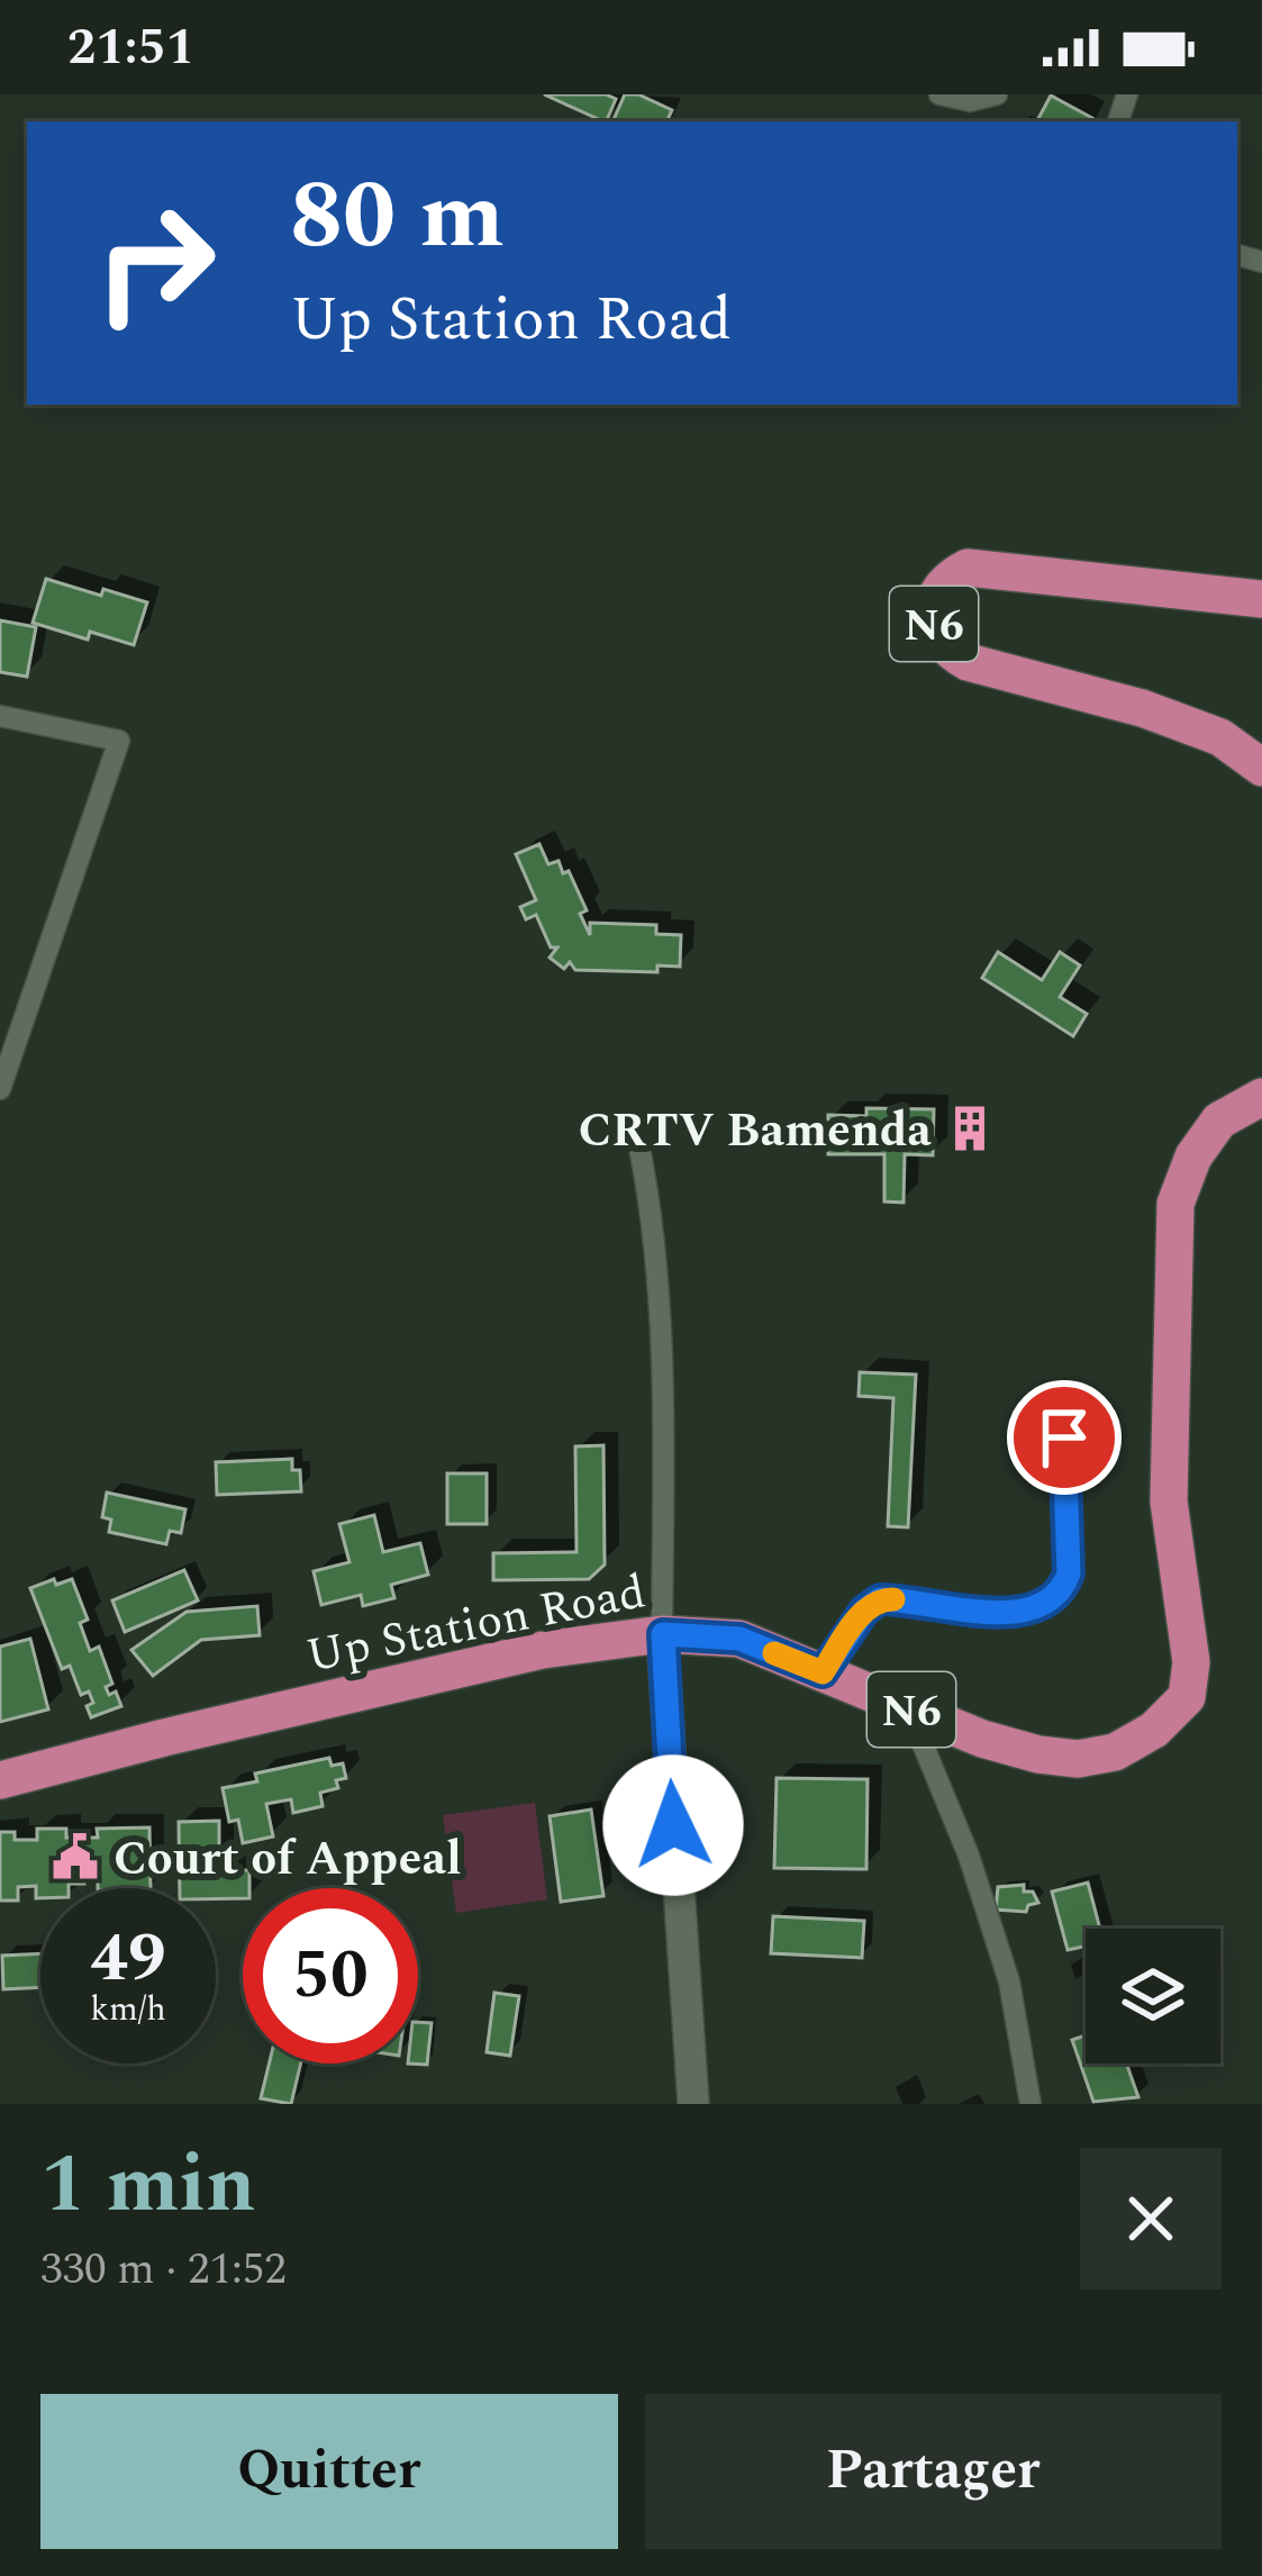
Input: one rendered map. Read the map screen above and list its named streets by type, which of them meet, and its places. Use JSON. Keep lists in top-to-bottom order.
{
  "streets": {
    "highway": ["N6", "Up Station Road"]
  },
  "places": {
    "building": ["CRTV Bamenda"],
    "public building": ["Court of Appeal"]
  },
  "page": {
    "status": "21:51",
    "turn": ["80 m", "Up Station Road"],
    "speed": "49 km/h",
    "limit": "50",
    "heading": ["1 min", "330 m · 21:52"],
    "buttons": ["Quitter", "Partager"]
  }
}
